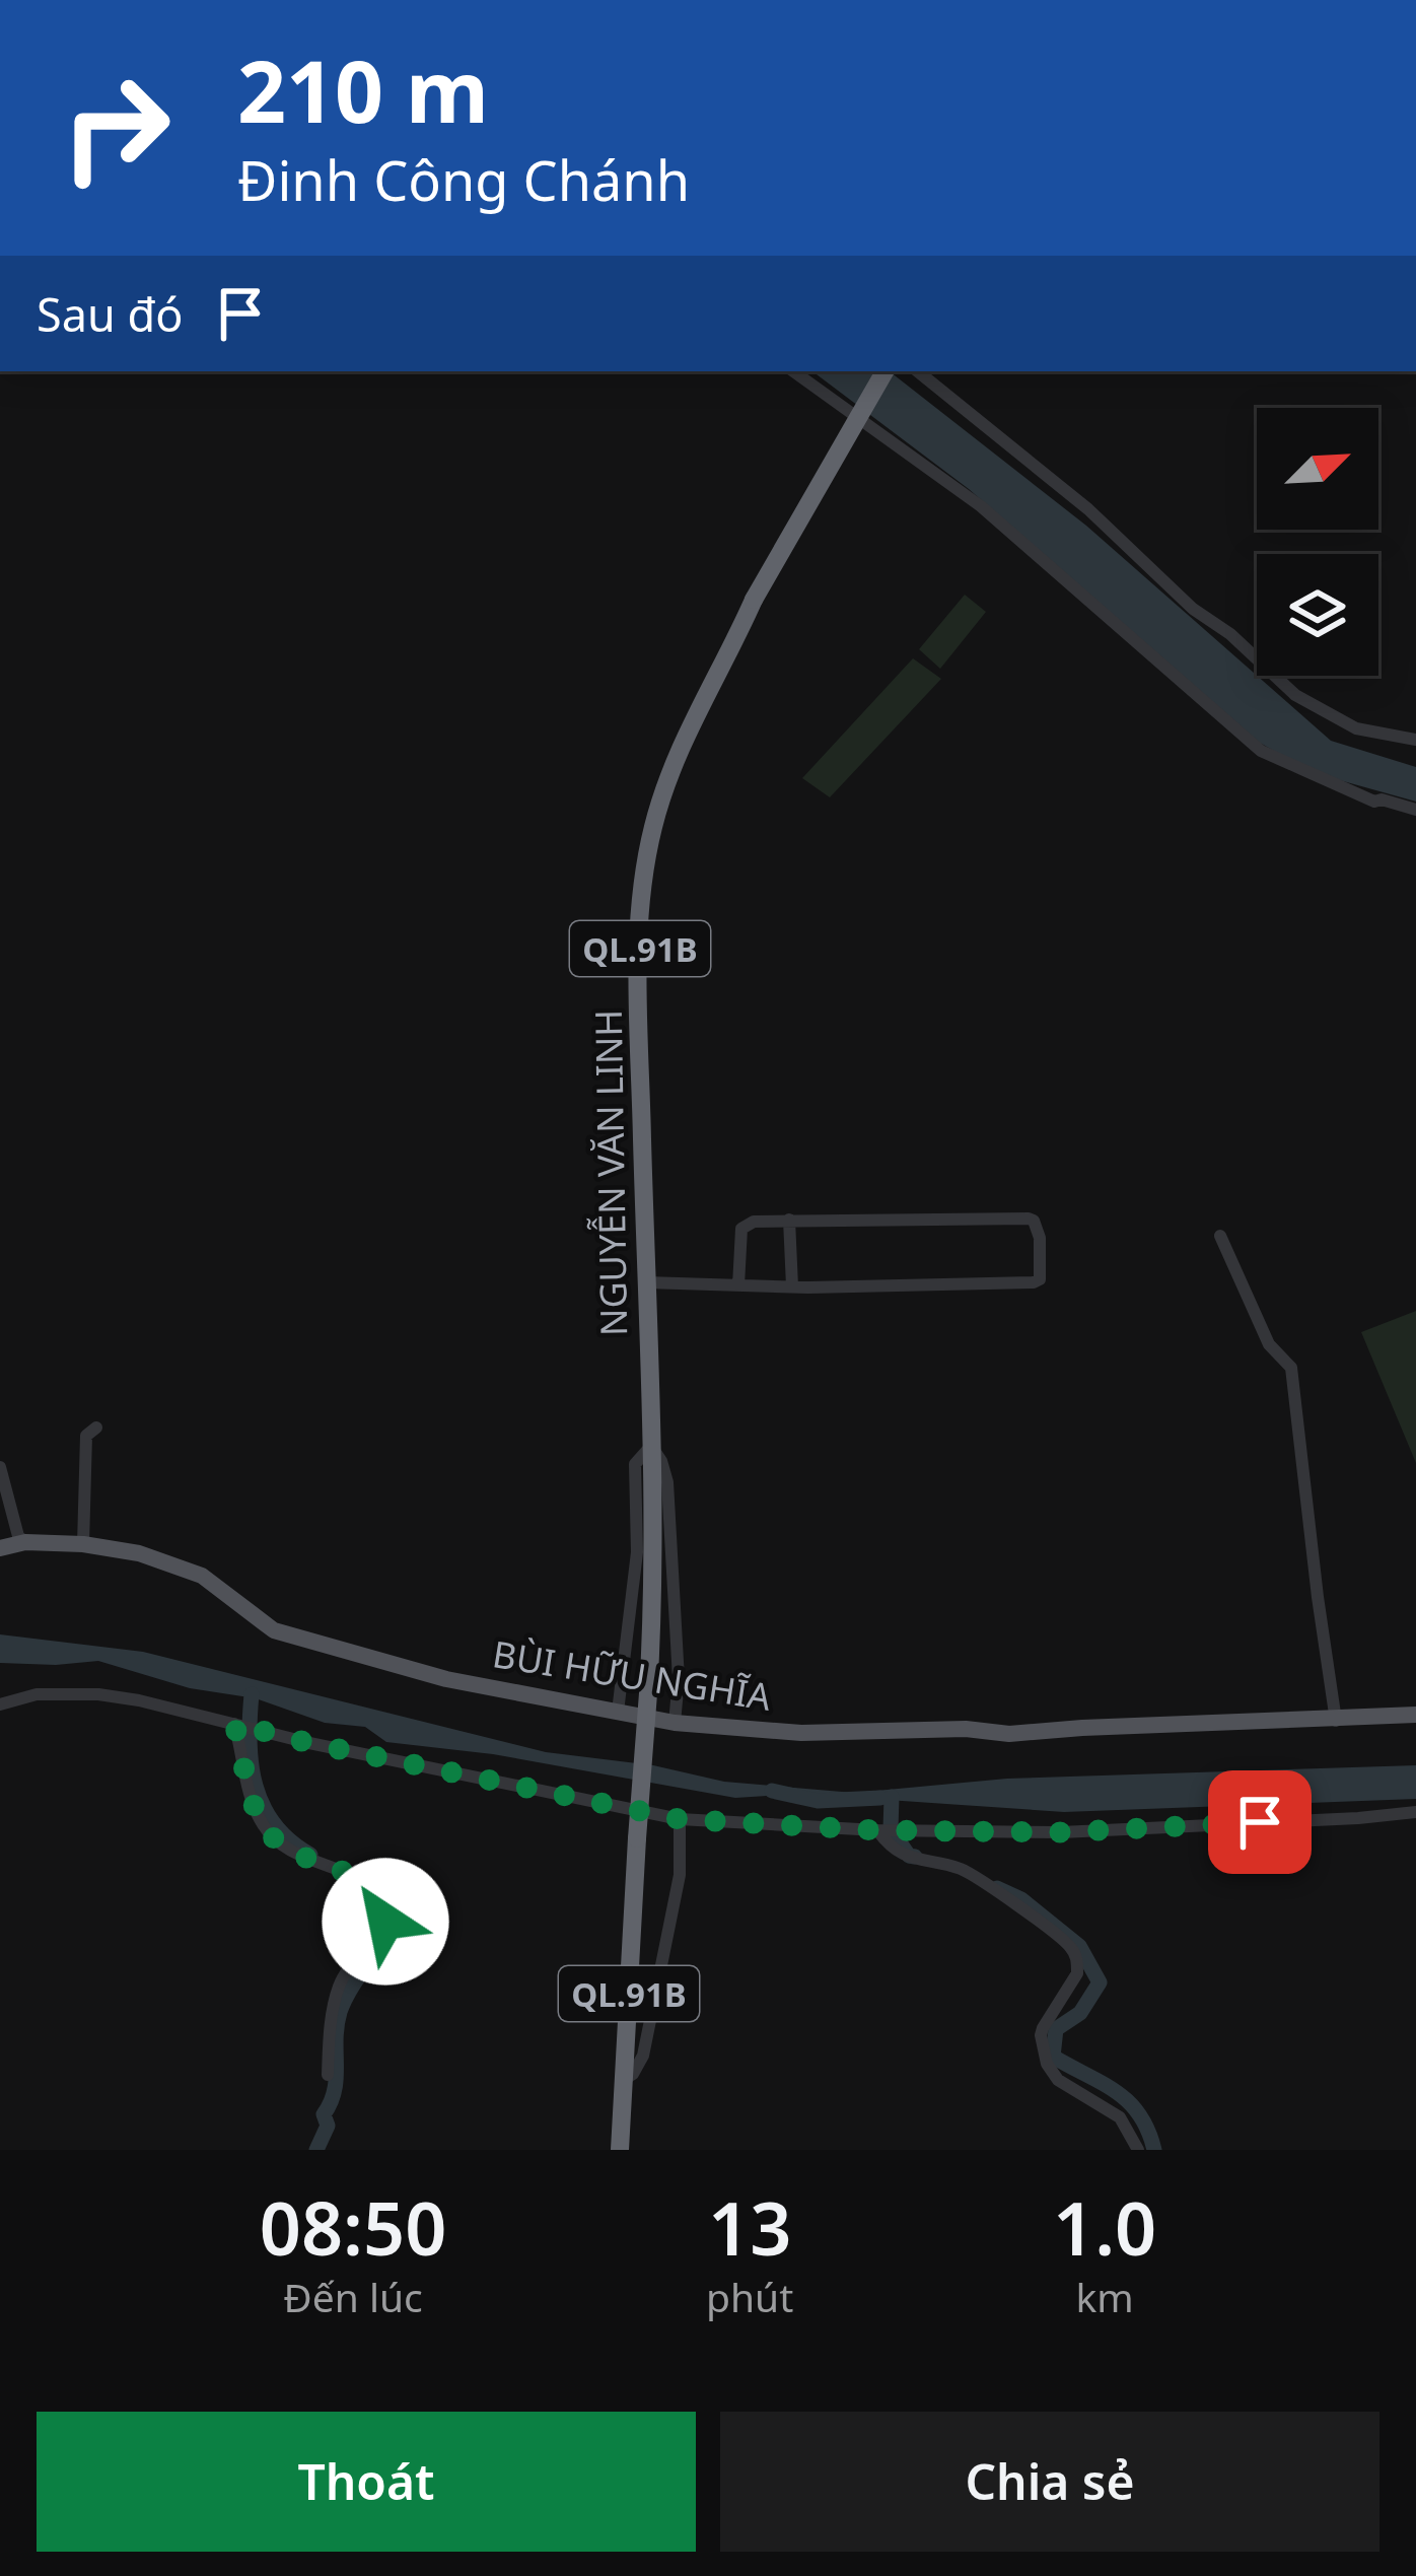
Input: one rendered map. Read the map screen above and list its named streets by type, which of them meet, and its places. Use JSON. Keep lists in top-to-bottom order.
{
  "streets": {
    "highway": ["QL.91B", "NGUYỄN VĂN LINH"],
    "main road": ["BÙI HỮU NGHĨA"]
  },
  "crossings": [
    ["QL.91B", "NGUYỄN VĂN LINH"]
  ],
  "north": "top right",
  "page": {
    "turn": ["210 m", "Đinh Công Chánh"],
    "then": "Sau đó",
    "eta": [
      "08:50",
      "Đến lúc",
      "13",
      "phút",
      "1.0",
      "km"
    ],
    "buttons": ["Thoát", "Chia sẻ"]
  }
}
